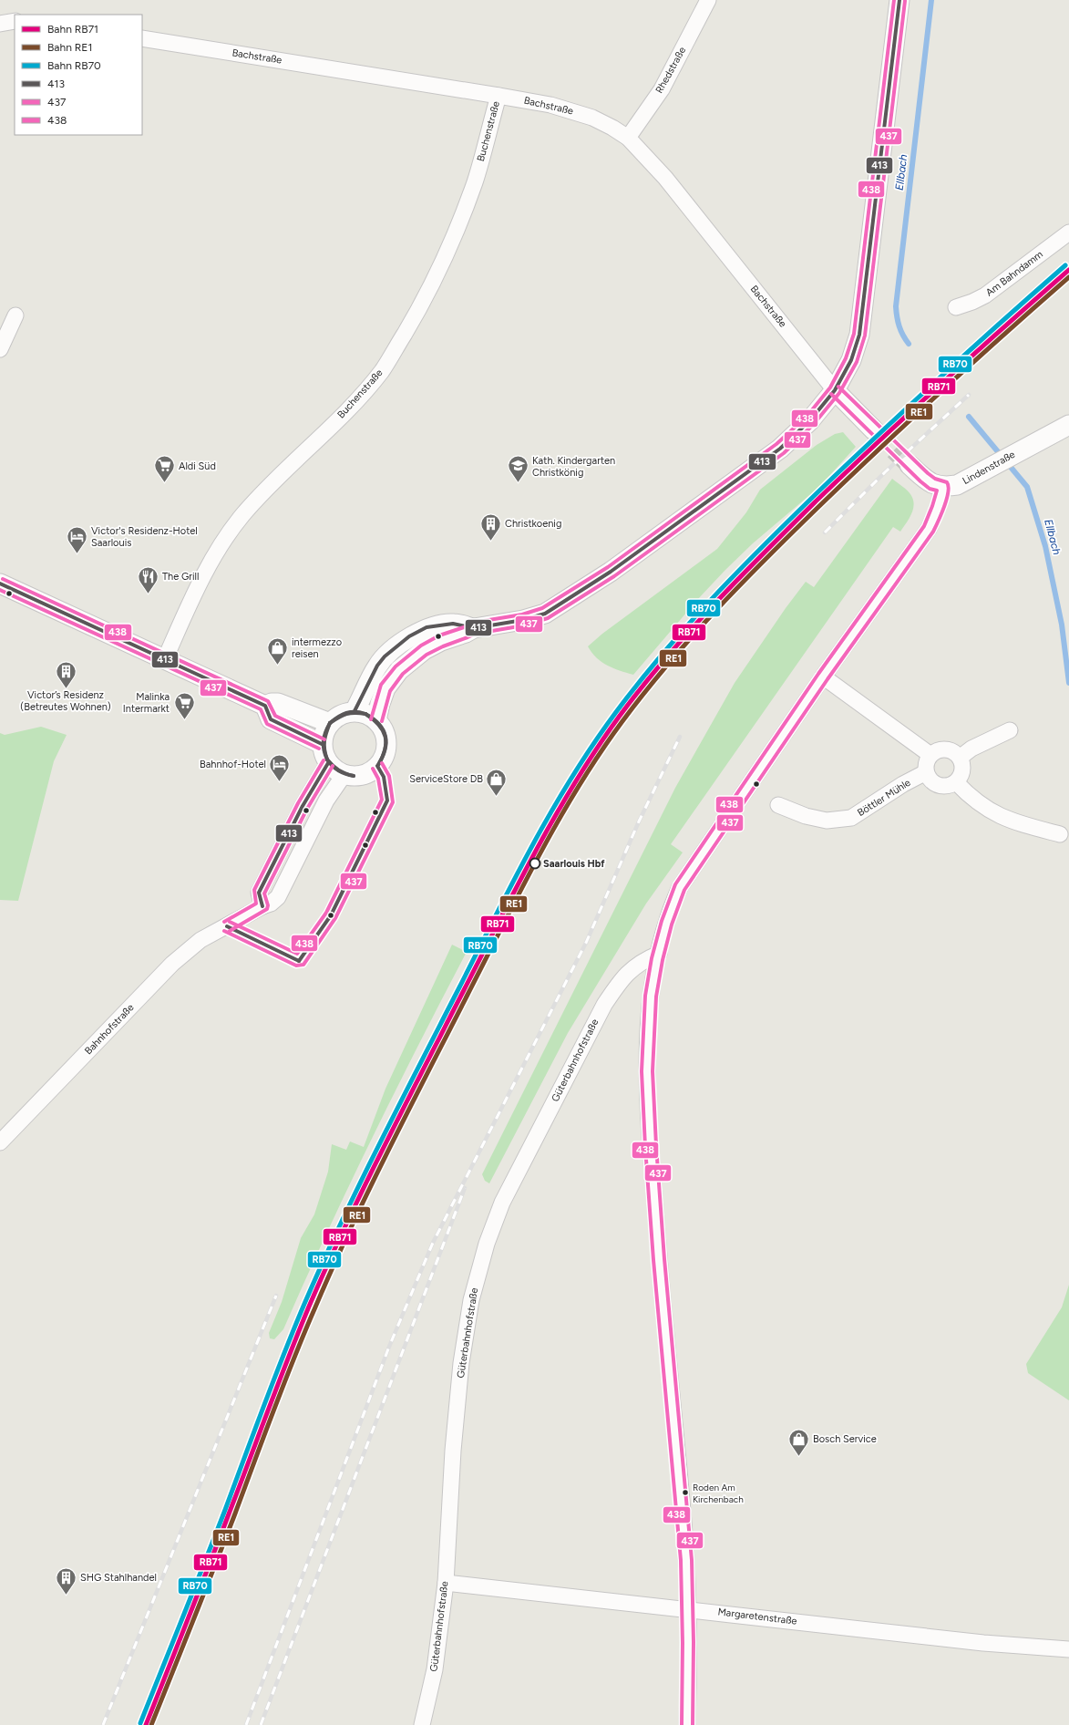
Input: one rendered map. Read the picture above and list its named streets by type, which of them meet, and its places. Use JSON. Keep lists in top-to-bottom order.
{
  "streets": {
    "street": [
      "Bachstraße",
      "Rhedstraße",
      "Buchenstraße",
      "Am Bahndamm",
      "Lindenstraße",
      "Böttler Mühle",
      "Bahnhofstraße",
      "Güterbahnhofstraße",
      "Margaretenstraße"
    ]
  },
  "crossings": [
    ["Bachstraße", "Rhedstraße"],
    ["Bachstraße", "Buchenstraße"],
    ["Güterbahnhofstraße", "Margaretenstraße"]
  ],
  "water": ["Ellbach"],
  "places": {
    "supermarket": ["Aldi Süd", "Malinka Intermarkt"],
    "school or university": ["Kath. Kindergarten Christkönig"],
    "building": ["Christkoenig", "Victor’s Residenz (Betreutes Wohnen)", "SHG Stahlhandel"],
    "hotel": ["Victor's Residenz-Hotel Saarlouis", "Bahnhof-Hotel"],
    "restaurant": ["The Grill"],
    "shop": ["intermezzo reisen", "ServiceStore DB", "Bosch Service"],
    "other": ["Saarlouis Hbf", "Roden Am Kirchenbach"]
  },
  "lines": [
    "transit line 413",
    "transit line 438",
    "transit line 437",
    "rail line RB70",
    "rail line RB71",
    "rail line RE1"
  ],
  "legend": [
    "Bahn RB71",
    "Bahn RE1",
    "Bahn RB70",
    "413",
    "437",
    "438"
  ]
}
